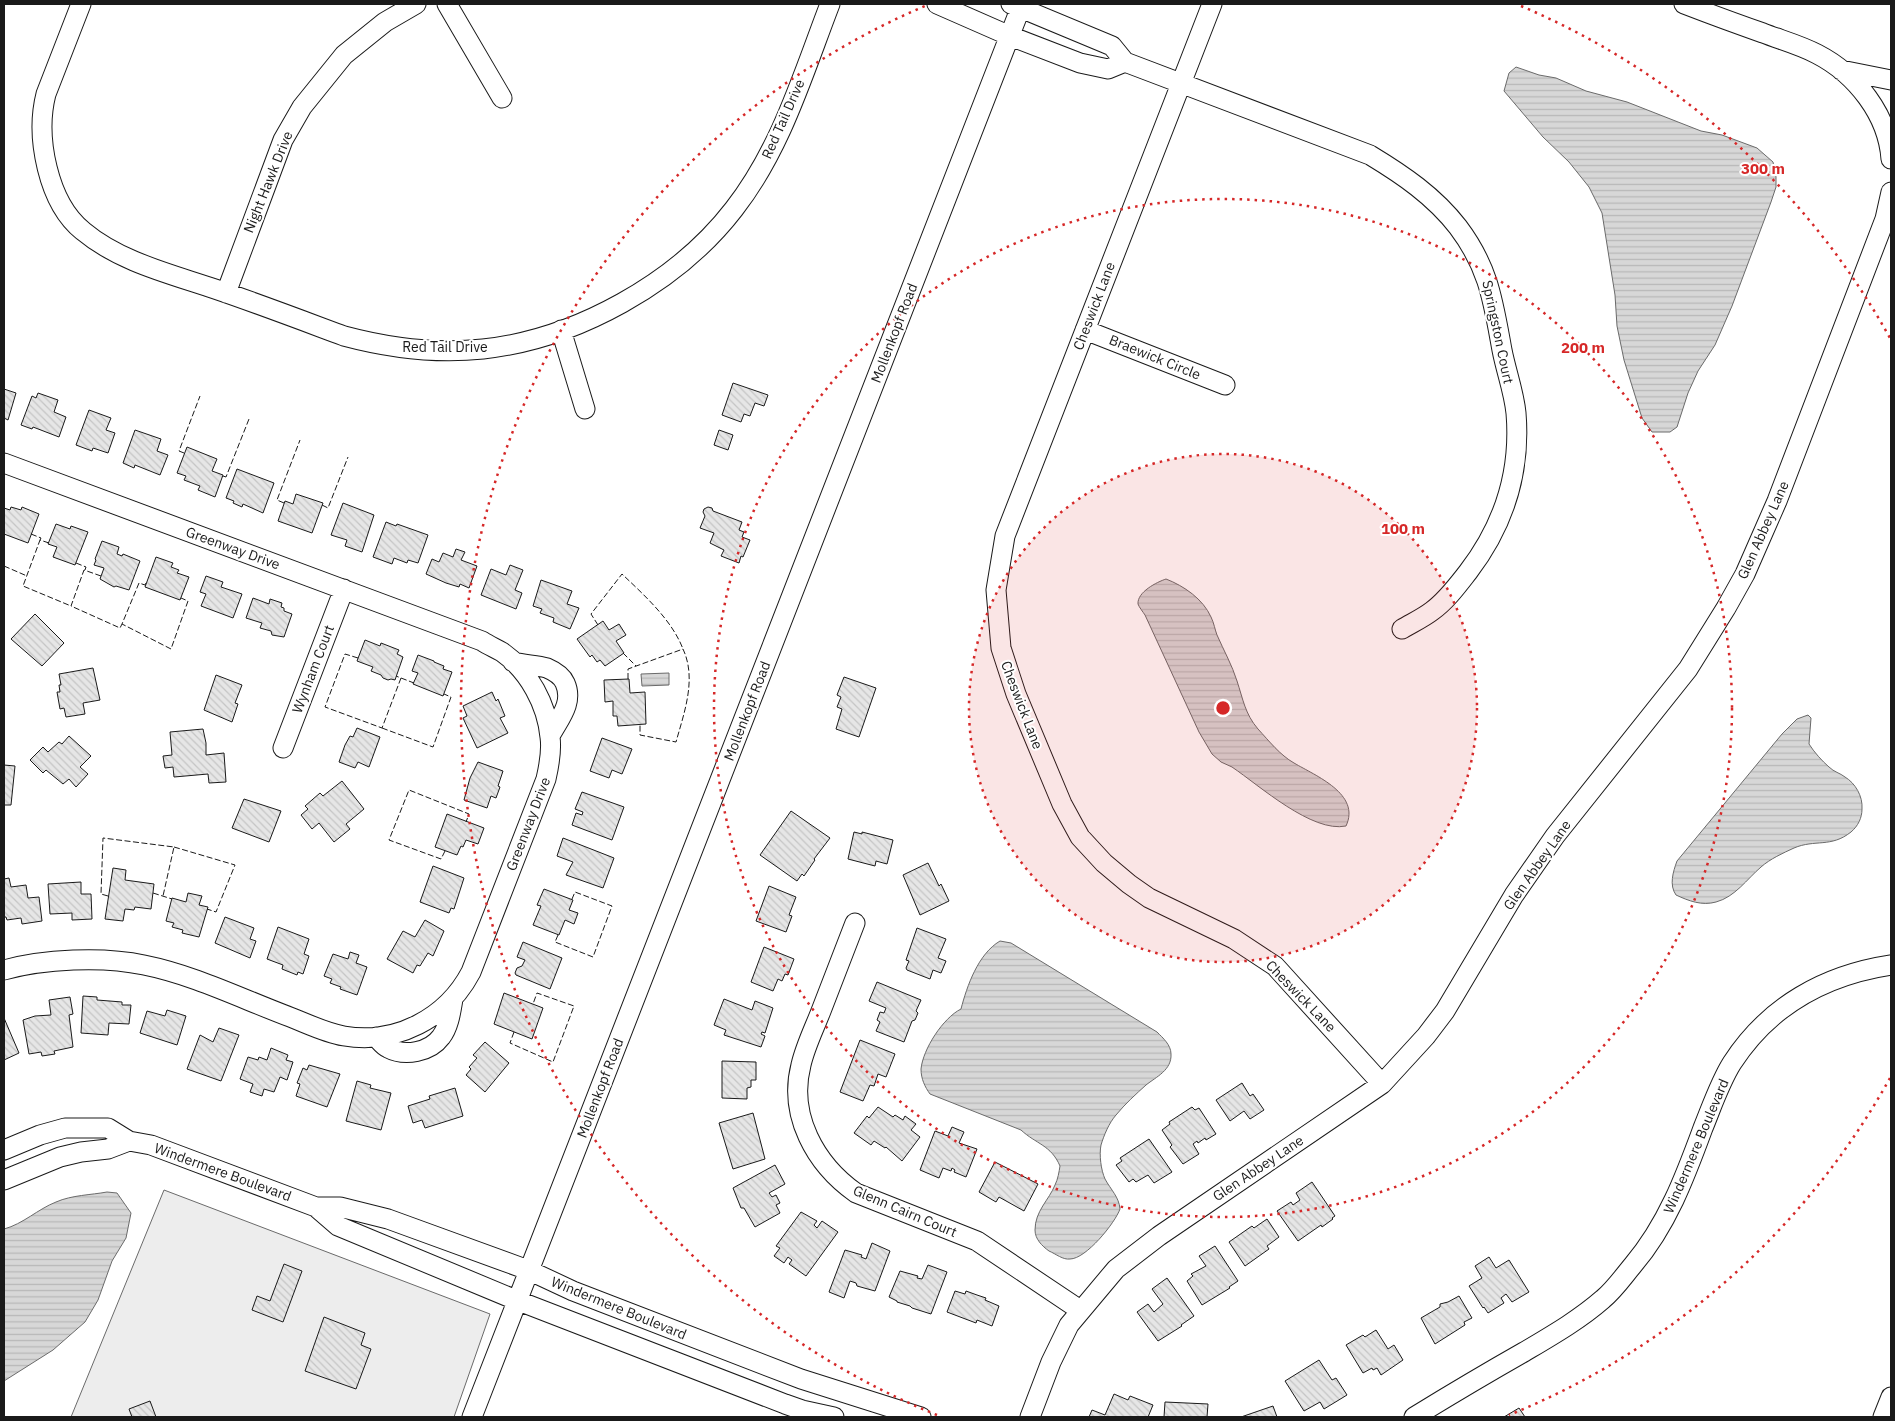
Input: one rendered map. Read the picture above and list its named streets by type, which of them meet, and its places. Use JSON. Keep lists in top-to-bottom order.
{
  "streets": {
    "street": [
      "Red Tail Drive",
      "Night Hawk Drive",
      "Cheswick Lane",
      "Springston Court",
      "Mollenkopf Road",
      "Braewick Circle",
      "Glen Abbey Lane",
      "Greenway Drive",
      "Wynham Court",
      "Windermere Boulevard",
      "Glenn Cairn Court"
    ]
  },
  "crossings": [
    ["Red Tail Drive", "Night Hawk Drive"],
    ["Cheswick Lane", "Springston Court"],
    ["Cheswick Lane", "Braewick Circle"],
    ["Cheswick Lane", "Glen Abbey Lane"],
    ["Springston Court", "Mollenkopf Road"],
    ["Mollenkopf Road", "Windermere Boulevard"],
    ["Glen Abbey Lane", "Glenn Cairn Court"],
    ["Greenway Drive", "Wynham Court"]
  ],
  "rings": ["300 m", "200 m", "100 m"]
}
